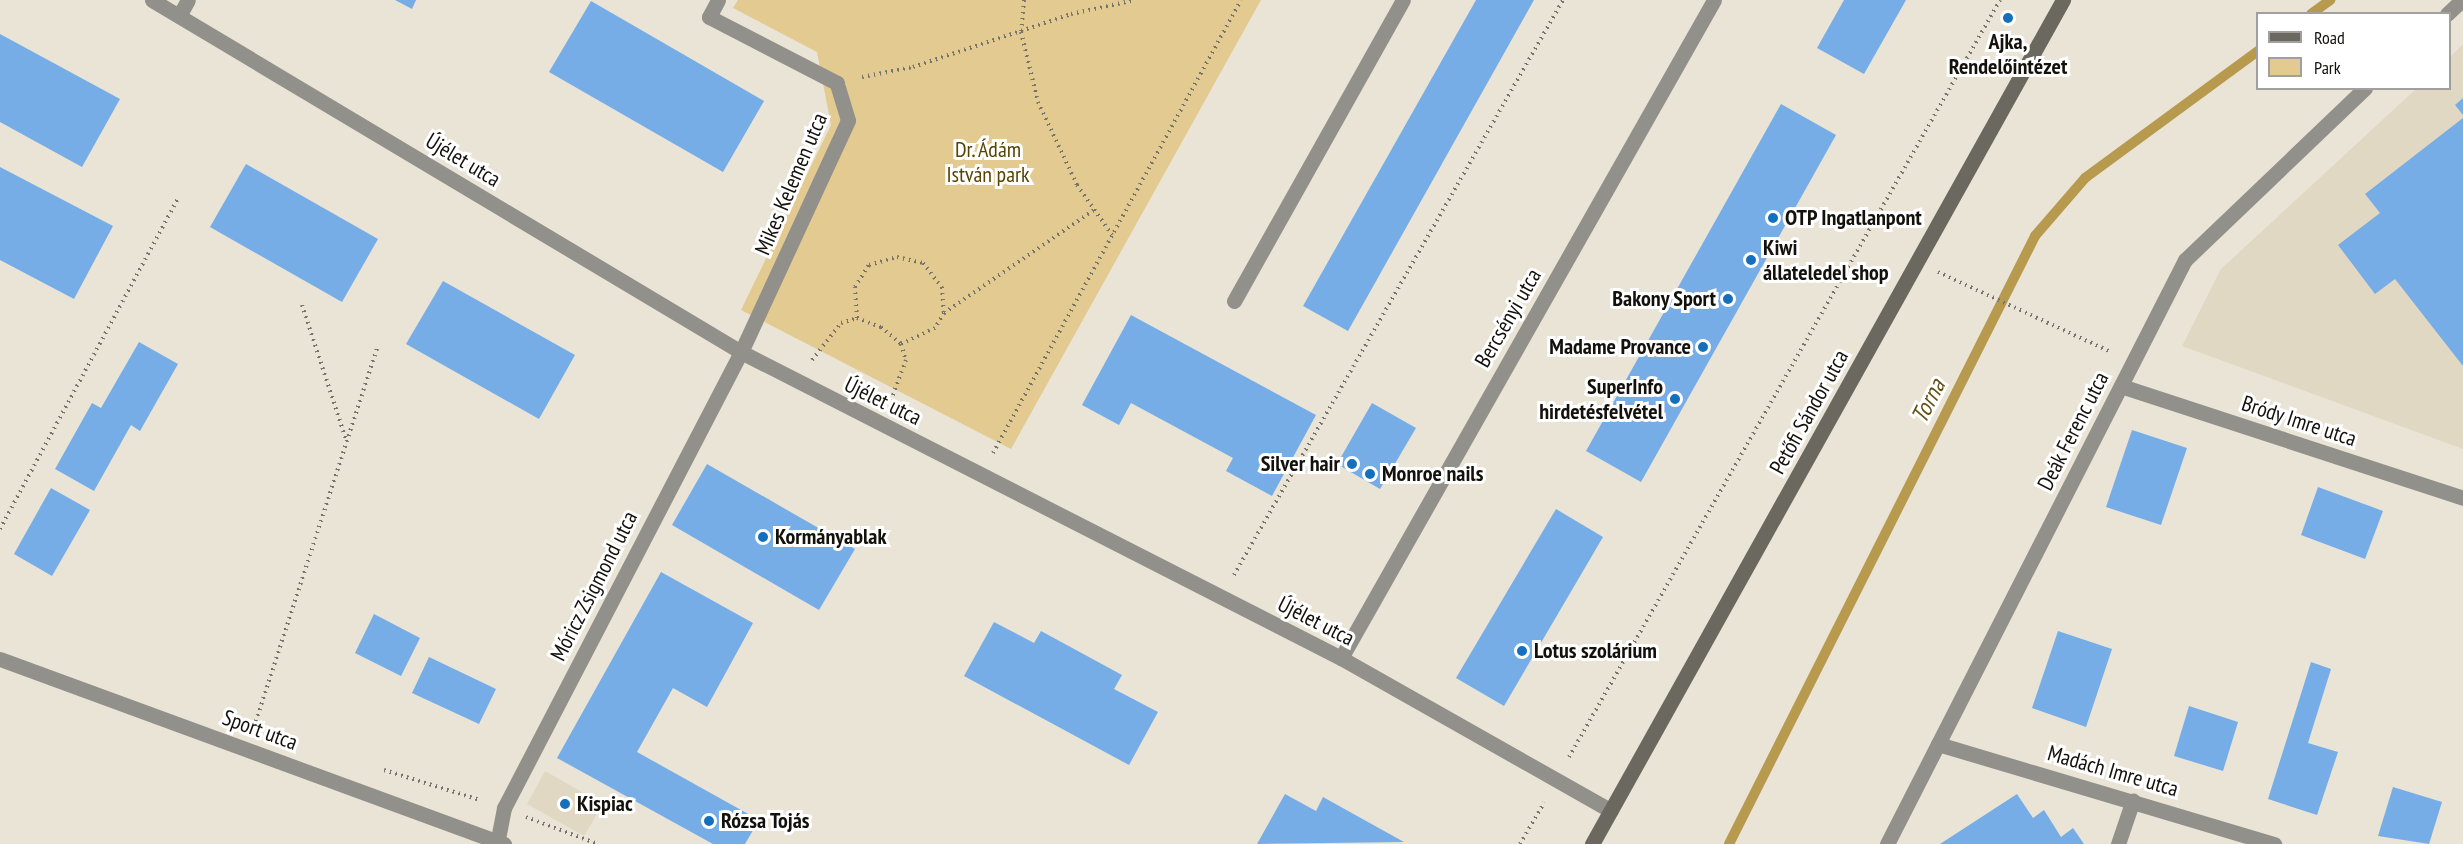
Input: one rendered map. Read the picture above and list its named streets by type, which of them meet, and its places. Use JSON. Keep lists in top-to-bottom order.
{
  "streets": {
    "main road": ["Petőfi Sándor utca"],
    "street": [
      "Újélet utca",
      "Mikes Kelemen utca",
      "Bercsényi utca",
      "Bródy Imre utca",
      "Deák Ferenc utca",
      "Móricz Zsigmond utca",
      "Sport utca",
      "Madách Imre utca"
    ]
  },
  "crossings": [
    ["Újélet utca", "Mikes Kelemen utca"],
    ["Újélet utca", "Bercsényi utca"],
    ["Újélet utca", "Petőfi Sándor utca"],
    ["Újélet utca", "Móricz Zsigmond utca"],
    ["Mikes Kelemen utca", "Móricz Zsigmond utca"],
    ["Bródy Imre utca", "Deák Ferenc utca"],
    ["Deák Ferenc utca", "Madách Imre utca"],
    ["Móricz Zsigmond utca", "Sport utca"]
  ],
  "water": ["Torna"],
  "parks": ["Dr. Ádám István park"],
  "places": [
    "Ajka, Rendelőintézet",
    "OTP Ingatlanpont",
    "Kiwi állateledel shop",
    "Bakony Sport",
    "Madame Provance",
    "SuperInfo hirdetésfelvétel",
    "Silver hair",
    "Monroe nails",
    "Kormányablak",
    "Lotus szolárium",
    "Kispiac",
    "Rózsa Tojás"
  ],
  "legend": ["Road", "Park"]
}
